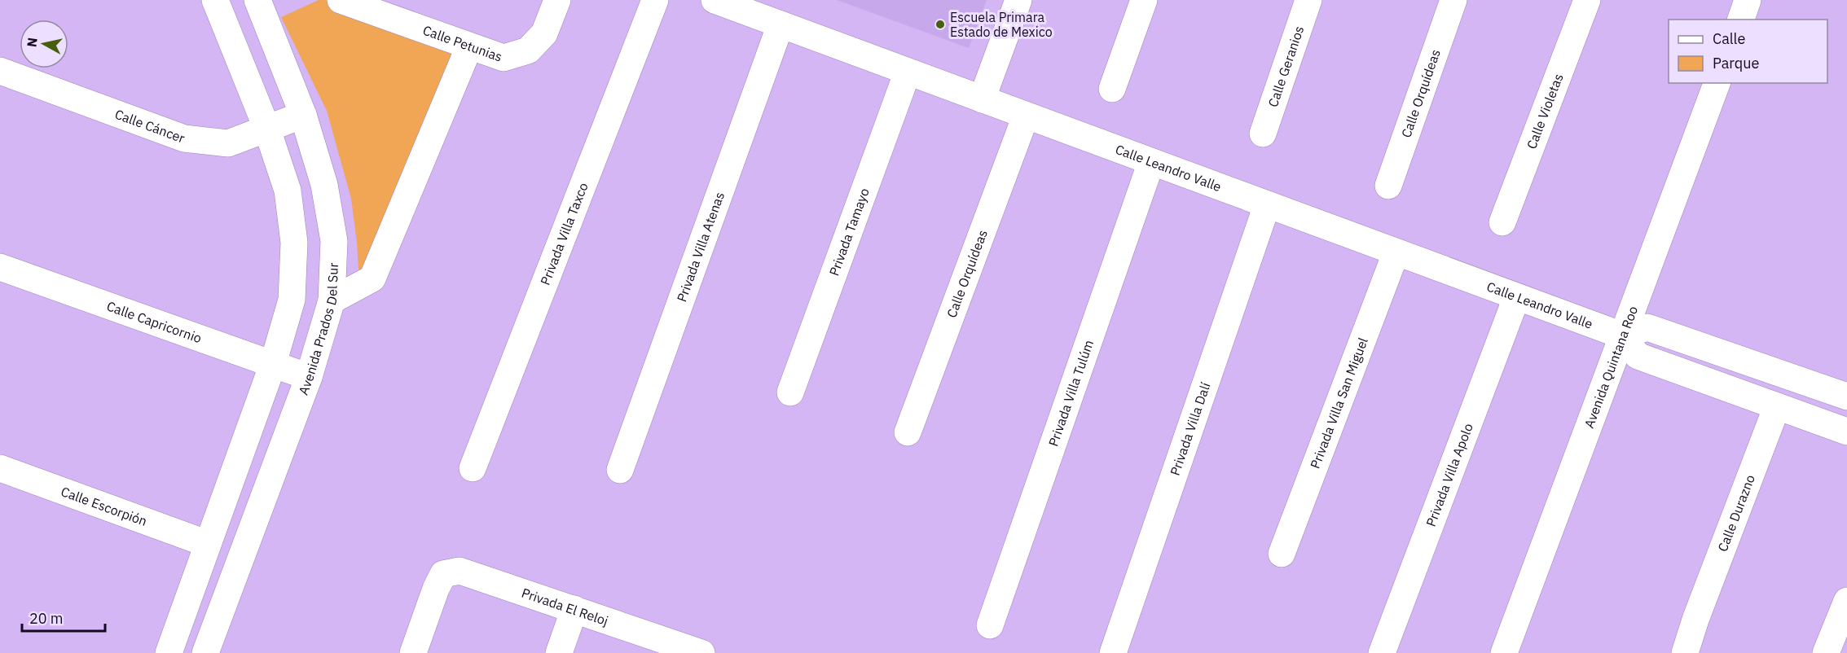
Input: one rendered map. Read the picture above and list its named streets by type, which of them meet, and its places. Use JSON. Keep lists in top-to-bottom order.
{
  "streets": {
    "street": [
      "Calle Petunias",
      "Calle Geranios",
      "Calle Orquídeas",
      "Calle Violetas",
      "Calle Cáncer",
      "Calle Leandro Valle",
      "Privada Tamayo",
      "Privada Villa Taxco",
      "Privada Villa Atenas",
      "Calle Capricornio",
      "Avenida Prados Del Sur",
      "Avenida Quintana Roo",
      "Privada Villa Tulúm",
      "Privada Villa San Miguel",
      "Privada Villa Dalí",
      "Privada Villa Apolo",
      "Calle Escorpión",
      "Calle Durazno",
      "Privada El Reloj"
    ]
  },
  "crossings": [
    ["Calle Orquídeas", "Calle Leandro Valle"],
    ["Calle Cáncer", "Avenida Prados Del Sur"],
    ["Calle Leandro Valle", "Privada Tamayo"],
    ["Calle Leandro Valle", "Privada Villa Atenas"],
    ["Calle Leandro Valle", "Avenida Quintana Roo"],
    ["Calle Leandro Valle", "Privada Villa Tulúm"],
    ["Calle Leandro Valle", "Privada Villa San Miguel"],
    ["Calle Leandro Valle", "Privada Villa Dalí"],
    ["Calle Leandro Valle", "Privada Villa Apolo"],
    ["Calle Capricornio", "Avenida Prados Del Sur"]
  ],
  "places": ["Escuela Primara Estado de Mexico"],
  "legend": ["Calle", "Parque"],
  "scale_bar": "20 m",
  "north": "left"
}
